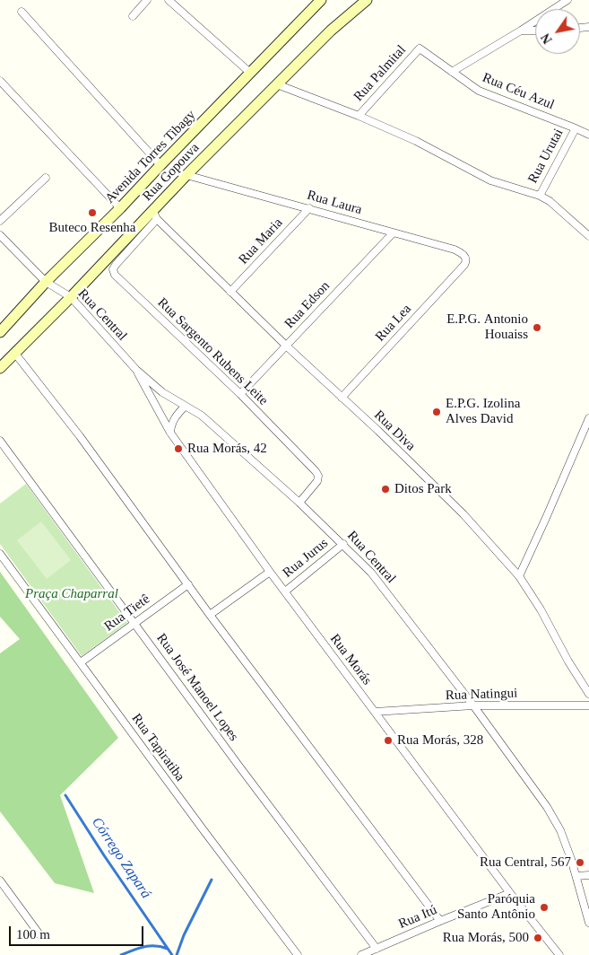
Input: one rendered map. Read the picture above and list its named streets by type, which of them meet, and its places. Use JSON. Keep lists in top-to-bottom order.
{
  "streets": {
    "main road": ["Avenida Torres Tibagy", "Rua Gopouva"],
    "street": [
      "Rua Palmital",
      "Rua Céu Azul",
      "Rua Urutai",
      "Rua Laura",
      "Rua Maria",
      "Rua Edson",
      "Rua Central",
      "Rua Lea",
      "Rua Sargento Rubens Leite",
      "Rua Diva",
      "Rua Jurus",
      "Rua Tietê",
      "Rua Morás",
      "Rua José Manoel Lopes",
      "Rua Natingui",
      "Rua Tapiratiba",
      "Rua Itú"
    ]
  },
  "crossings": [
    ["Rua Palmital", "Rua Céu Azul"],
    ["Rua Céu Azul", "Rua Urutai"],
    ["Avenida Torres Tibagy", "Rua Central"],
    ["Rua Gopouva", "Rua Laura"],
    ["Rua Gopouva", "Rua Central"],
    ["Rua Gopouva", "Rua Sargento Rubens Leite"],
    ["Rua Gopouva", "Rua Diva"],
    ["Rua Laura", "Rua Maria"],
    ["Rua Laura", "Rua Edson"],
    ["Rua Laura", "Rua Lea"],
    ["Rua Maria", "Rua Diva"],
    ["Rua Edson", "Rua Sargento Rubens Leite"],
    ["Rua Edson", "Rua Diva"],
    ["Rua Central", "Rua Sargento Rubens Leite"],
    ["Rua Central", "Rua Jurus"],
    ["Rua Central", "Rua Morás"],
    ["Rua Central", "Rua Natingui"],
    ["Rua Lea", "Rua Diva"],
    ["Rua Sargento Rubens Leite", "Rua Diva"],
    ["Rua Jurus", "Rua Morás"],
    ["Rua Tietê", "Rua José Manoel Lopes"],
    ["Rua Tietê", "Rua Tapiratiba"],
    ["Rua Morás", "Rua Natingui"],
    ["Rua Morás", "Rua Itú"],
    ["Rua José Manoel Lopes", "Rua Itú"]
  ],
  "water": ["Córrego Zapará"],
  "parks": ["Praça Chaparral"],
  "places": [
    "Buteco Resenha",
    "E.P.G. Antonio Houaiss",
    "E.P.G. Izolina Alves David",
    "Rua Morás, 42",
    "Ditos Park",
    "Rua Morás, 328",
    "Rua Central, 567",
    "Paróquia Santo Antônio",
    "Rua Morás, 500"
  ],
  "scale_bar": "100 m",
  "north": "bottom left"
}
